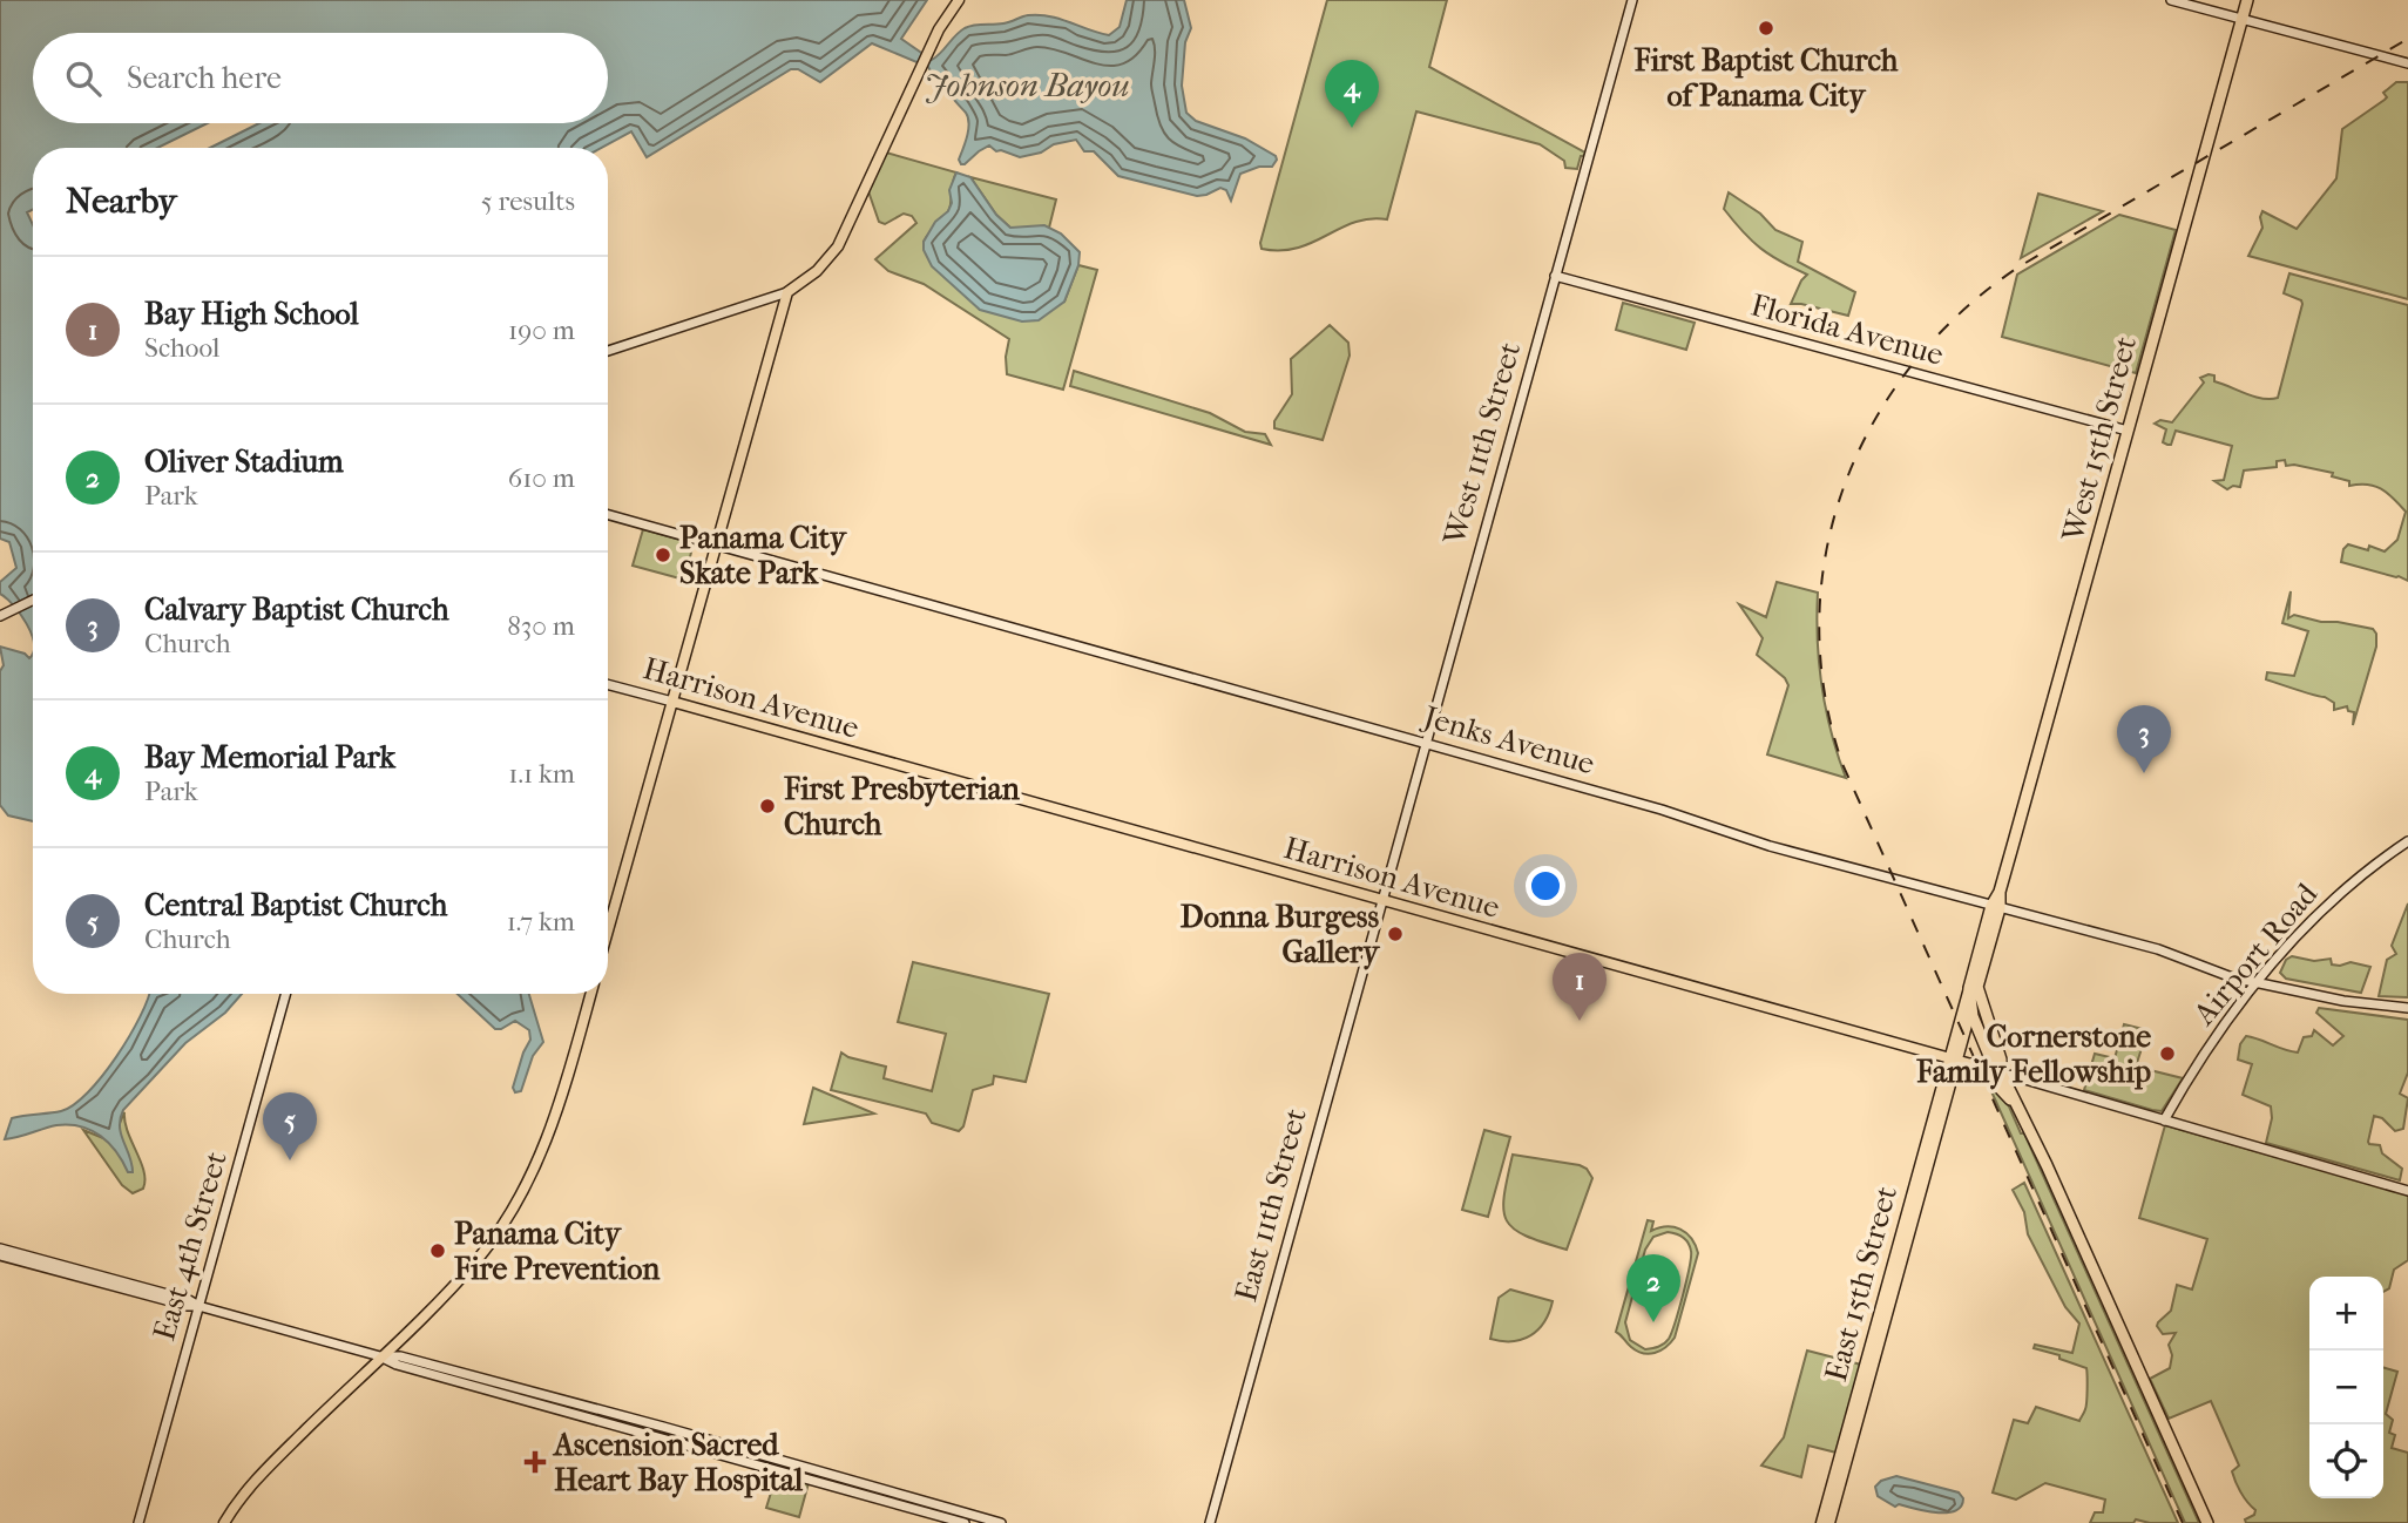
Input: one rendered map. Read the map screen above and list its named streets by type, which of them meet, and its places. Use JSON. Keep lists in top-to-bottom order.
{
  "streets": {
    "highway": ["West 15th Street"],
    "main road": ["Harrison Avenue", "East 15th Street"],
    "street": [
      "Florida Avenue",
      "West 11th Street",
      "Jenks Avenue",
      "Airport Road",
      "East 11th Street",
      "East 4th Street"
    ]
  },
  "crossings": [
    ["Florida Avenue", "West 15th Street"],
    ["Florida Avenue", "West 11th Street"],
    ["West 15th Street", "Harrison Avenue"],
    ["West 15th Street", "Jenks Avenue"],
    ["West 15th Street", "East 15th Street"],
    ["West 11th Street", "Harrison Avenue"],
    ["West 11th Street", "Jenks Avenue"],
    ["West 11th Street", "East 11th Street"],
    ["Harrison Avenue", "Airport Road"],
    ["Harrison Avenue", "East 11th Street"],
    ["Harrison Avenue", "East 15th Street"],
    ["Jenks Avenue", "Airport Road"]
  ],
  "water": ["Johnson Bayou"],
  "places": {
    "other": [
      "First Baptist Church of Panama City",
      "Panama City Skate Park",
      "First Presbyterian Church",
      "Donna Burgess Gallery",
      "Cornerstone Family Fellowship",
      "Panama City Fire Prevention"
    ],
    "health": ["Ascension Sacred Heart Bay Hospital"]
  },
  "page": {
    "search": "Search here",
    "pins": [
      "4",
      "3",
      "1",
      "5",
      "2"
    ],
    "heading": ["Nearby", "5 results"],
    "list": [
      {
        "mark": "1",
        "name": "Bay High School",
        "note": "School",
        "value": "190 m"
      },
      {
        "mark": "2",
        "name": "Oliver Stadium",
        "note": "Park",
        "value": "610 m"
      },
      {
        "mark": "3",
        "name": "Calvary Baptist Church",
        "note": "Church",
        "value": "830 m"
      },
      {
        "mark": "4",
        "name": "Bay Memorial Park",
        "note": "Park",
        "value": "1.1 km"
      },
      {
        "mark": "5",
        "name": "Central Baptist Church",
        "note": "Church",
        "value": "1.7 km"
      }
    ],
    "map_buttons": ["+", "−"]
  }
}
